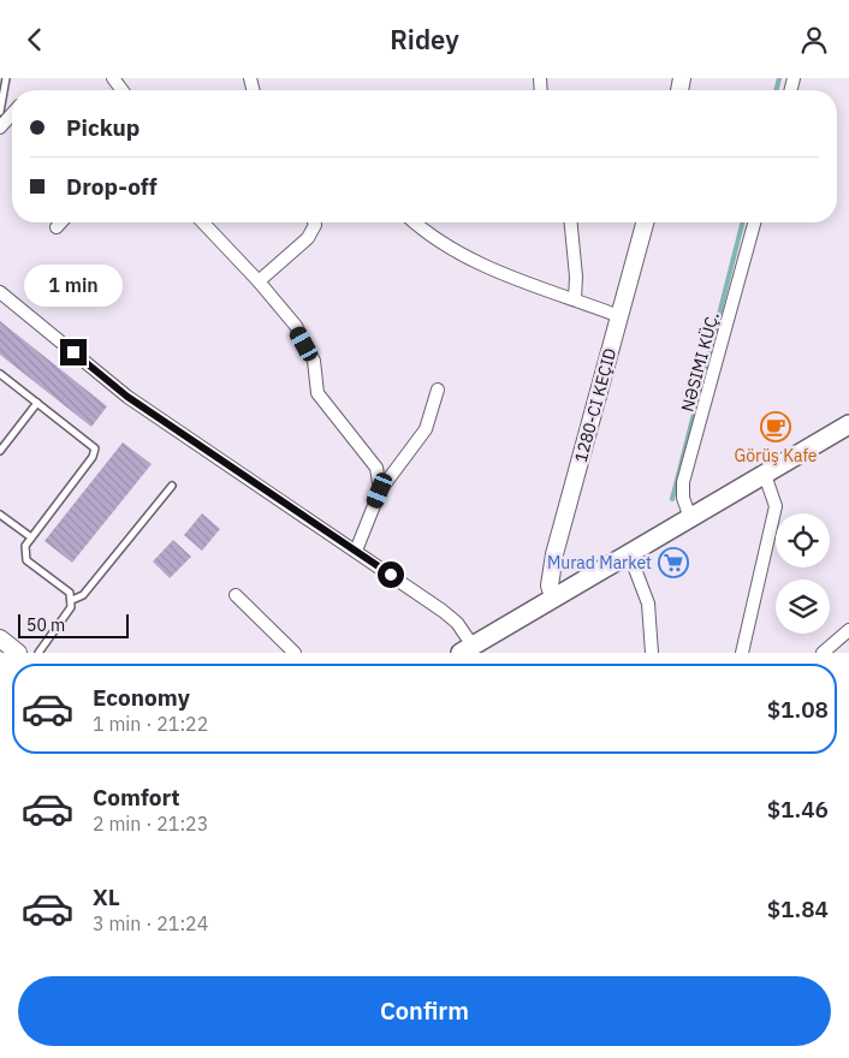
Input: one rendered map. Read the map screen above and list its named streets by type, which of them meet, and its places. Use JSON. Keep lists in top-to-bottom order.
{
  "streets": {
    "street": ["NƏSIMI KÜÇ."]
  },
  "places": {
    "cafe": ["Görüş Kafe"],
    "supermarket": ["Murad Market"]
  },
  "scale_bar": "50 m",
  "page": {
    "header": "Ridey",
    "banner": ["Pickup", "Drop-off"],
    "bubble": "1 min",
    "scale": "50 m",
    "list": [
      {
        "name": "Economy",
        "note": "1 min · 21:22",
        "value": "$1.08"
      },
      {
        "name": "Comfort",
        "note": "2 min · 21:23",
        "value": "$1.46"
      },
      {
        "name": "XL",
        "note": "3 min · 21:24",
        "value": "$1.84"
      }
    ],
    "buttons": "Confirm"
  }
}
